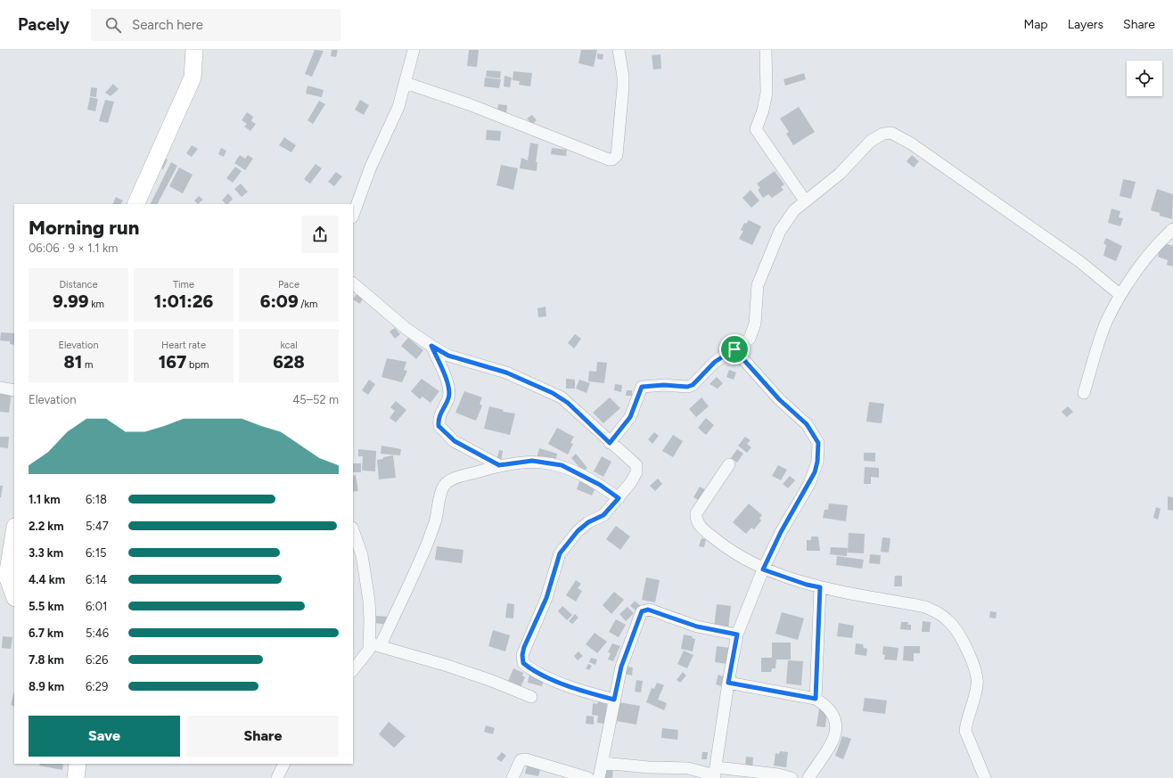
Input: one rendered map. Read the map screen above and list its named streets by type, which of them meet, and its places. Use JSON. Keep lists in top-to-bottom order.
{
  "page": {
    "header": "Pacely",
    "search": "Search here",
    "nav": ["Map", "Layers", "Share"],
    "heading": ["Morning run", "06:06 · 9 × 1.1 km"],
    "stats": [
      ["Distance", "9.99 km"],
      ["Time", "1:01:26"],
      ["Pace", "6:09 /km"],
      ["Elevation", "81 m"],
      ["Heart rate", "167 bpm"],
      ["kcal", "628"]
    ],
    "chart": ["Elevation", "45–52 m"],
    "list": [
      {
        "name": "1.1 km",
        "note": "6:18"
      },
      {
        "name": "2.2 km",
        "note": "5:47"
      },
      {
        "name": "3.3 km",
        "note": "6:15"
      },
      {
        "name": "4.4 km",
        "note": "6:14"
      },
      {
        "name": "5.5 km",
        "note": "6:01"
      },
      {
        "name": "6.7 km",
        "note": "5:46"
      },
      {
        "name": "7.8 km",
        "note": "6:26"
      },
      {
        "name": "8.9 km",
        "note": "6:29"
      }
    ],
    "buttons": ["Save", "Share"]
  }
}
